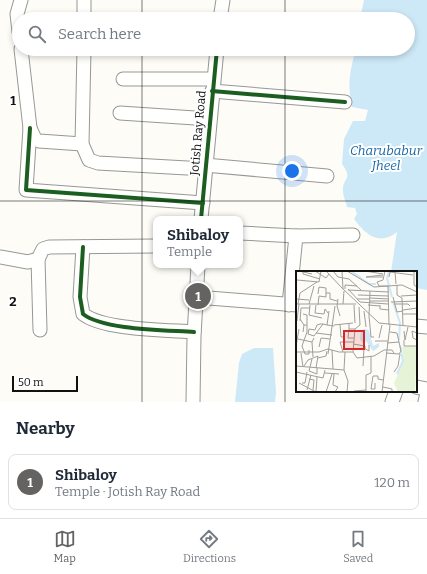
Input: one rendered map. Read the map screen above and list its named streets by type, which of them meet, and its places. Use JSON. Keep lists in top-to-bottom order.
{
  "streets": {
    "street": ["Jotish Ray Road"]
  },
  "water": ["Charubabur Jheel"],
  "scale_bar": "50 m",
  "page": {
    "search": "Search here",
    "popup": ["Shibaloy", "Temple"],
    "pins": "1",
    "scale": "50 m",
    "heading": "Nearby",
    "list": [
      {
        "mark": "1",
        "name": "Shibaloy",
        "note": "Temple · Jotish Ray Road",
        "value": "120 m"
      }
    ],
    "nav": ["Map", "Directions", "Saved"]
  },
  "grid": {
    "rows": ["1", "2"]
  }
}
